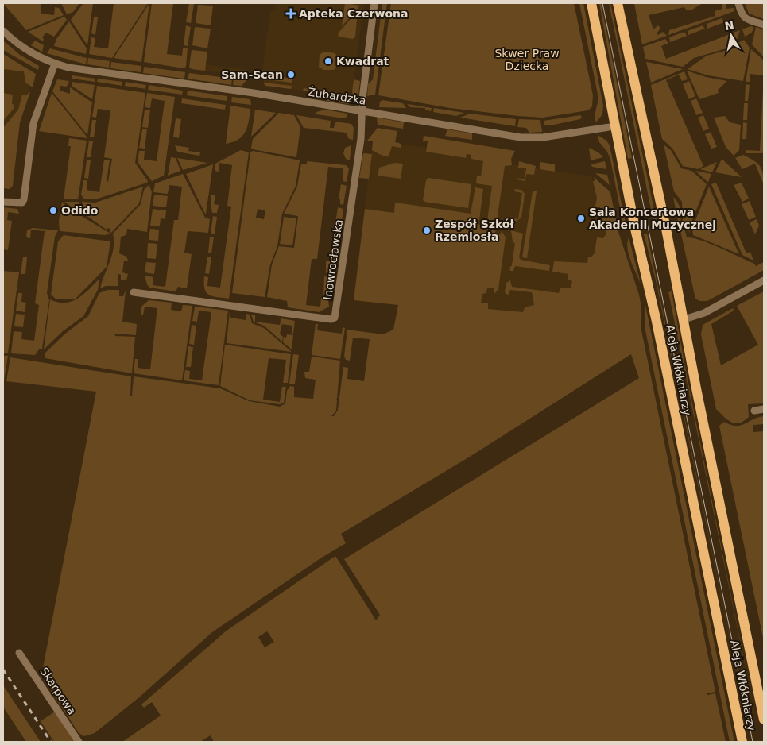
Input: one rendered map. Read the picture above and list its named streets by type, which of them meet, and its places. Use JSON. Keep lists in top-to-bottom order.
{
  "streets": {
    "main road": ["Aleja Włókniarzy"],
    "street": ["Żubardzka", "Inowrocławska", "Skarpowa"]
  },
  "crossings": [
    ["Żubardzka", "Inowrocławska"],
    ["Żubardzka", "Aleja Włókniarzy"]
  ],
  "parks": ["Skwer Praw Dziecka"],
  "places": {
    "health": ["Apteka Czerwona"],
    "other": [
      "Kwadrat",
      "Sam-Scan",
      "Odido",
      "Sala Koncertowa Akademii Muzycznej",
      "Zespół Szkół Rzemiosła"
    ]
  },
  "north": "top"
}
